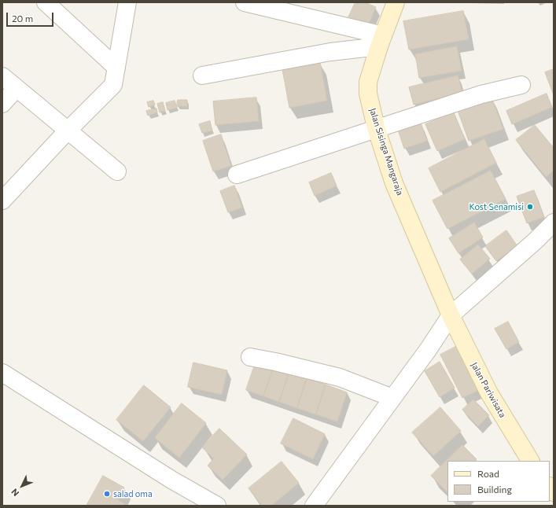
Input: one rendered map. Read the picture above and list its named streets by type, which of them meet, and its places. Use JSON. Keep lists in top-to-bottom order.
{
  "streets": {
    "street": ["Jalan Sisinga Mangaraja", "Jalan Pariwisata"]
  },
  "crossings": [
    ["Jalan Sisinga Mangaraja", "Jalan Pariwisata"]
  ],
  "places": ["Kost Senamisi", "salad oma"],
  "legend": ["Road", "Building"],
  "scale_bar": "20 m",
  "north": "bottom left"
}
